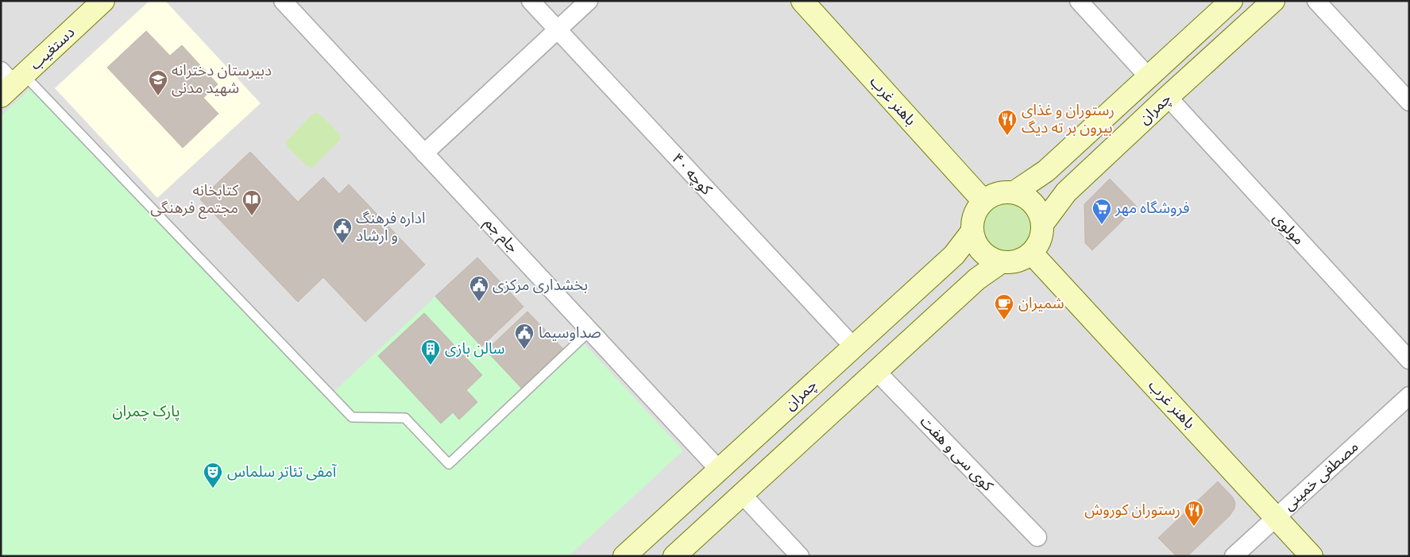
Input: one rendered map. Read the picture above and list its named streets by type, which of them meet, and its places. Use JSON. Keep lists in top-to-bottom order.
{
  "streets": {
    "street": [
      "دستغیب",
      "باهنر غرب",
      "چمران",
      "کوچه ۴۰",
      "مولوی",
      "جام جم",
      "کوی سی و هفت",
      "مصطفی خمینی"
    ]
  },
  "crossings": [
    ["باهنر غرب", "چمران"],
    ["باهنر غرب", "مصطفی خمینی"],
    ["چمران", "کوچه ۴۰"],
    ["چمران", "مولوی"],
    ["چمران", "جام جم"]
  ],
  "parks": ["پارک چمران"],
  "places": {
    "school or university": ["دبیرستان دخترانه شهید مدنی"],
    "restaurant": ["رستوران و غذای بیرون بر ته دیگ", "رستوران کوروش"],
    "library": ["کتابخانه مجتمع فرهنگی"],
    "supermarket": ["فروشگاه مهر"],
    "public building": ["اداره فرهنگ و ارشاد", "بخشداری مرکزی", "صداوسیما"],
    "cafe": ["شمیران"],
    "building": ["سالن بازی"],
    "theatre": ["آمفی تئاتر سلماس"]
  }
}
